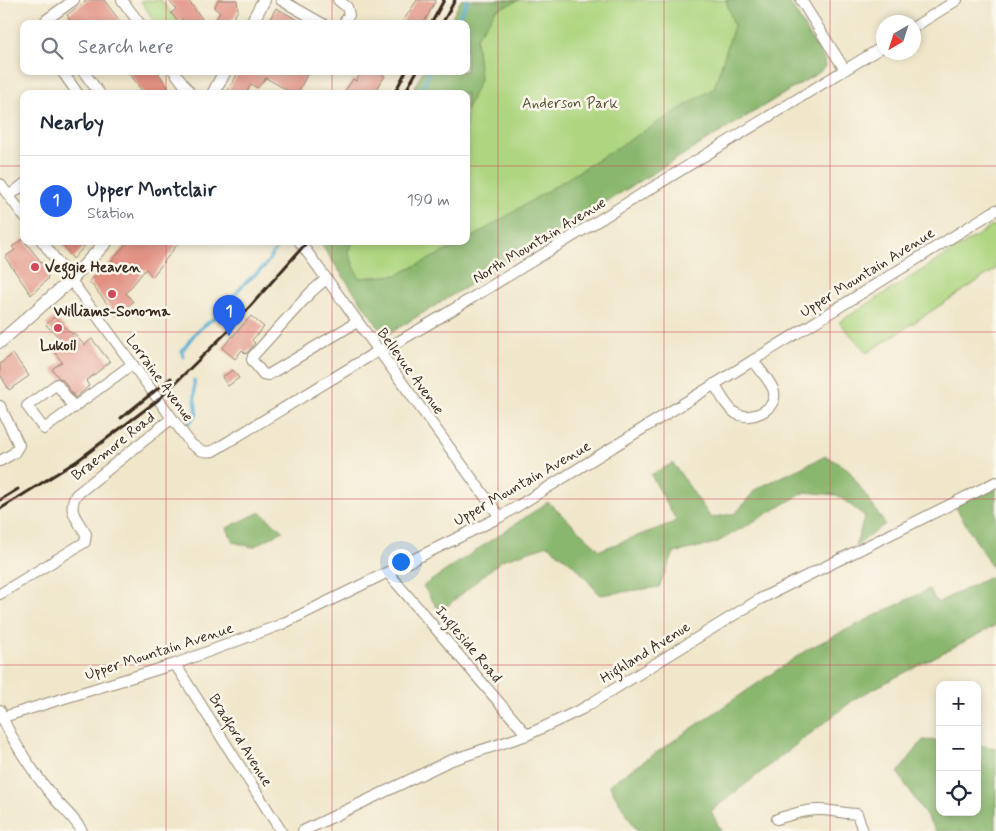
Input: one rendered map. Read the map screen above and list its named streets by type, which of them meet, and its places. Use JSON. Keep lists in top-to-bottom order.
{
  "streets": {
    "street": [
      "North Mountain Avenue",
      "Upper Mountain Avenue",
      "Bellevue Avenue",
      "Lorraine Avenue",
      "Braemore Road",
      "Ingleside Road",
      "Highland Avenue",
      "Bradford Avenue"
    ]
  },
  "crossings": [
    ["North Mountain Avenue", "Bellevue Avenue"],
    ["North Mountain Avenue", "Lorraine Avenue"],
    ["Upper Mountain Avenue", "Bellevue Avenue"],
    ["Upper Mountain Avenue", "Ingleside Road"],
    ["Upper Mountain Avenue", "Bradford Avenue"],
    ["Lorraine Avenue", "Braemore Road"],
    ["Ingleside Road", "Highland Avenue"]
  ],
  "parks": ["Anderson Park"],
  "places": ["Veggie Heaven", "Williams-Sonoma", "Lukoil"],
  "north": "bottom left",
  "page": {
    "search": "Search here",
    "heading": "Nearby",
    "list": [
      {
        "mark": "1",
        "name": "Upper Montclair",
        "note": "Station",
        "value": "190 m"
      }
    ],
    "pins": "1",
    "map_buttons": ["+", "−"]
  }
}
